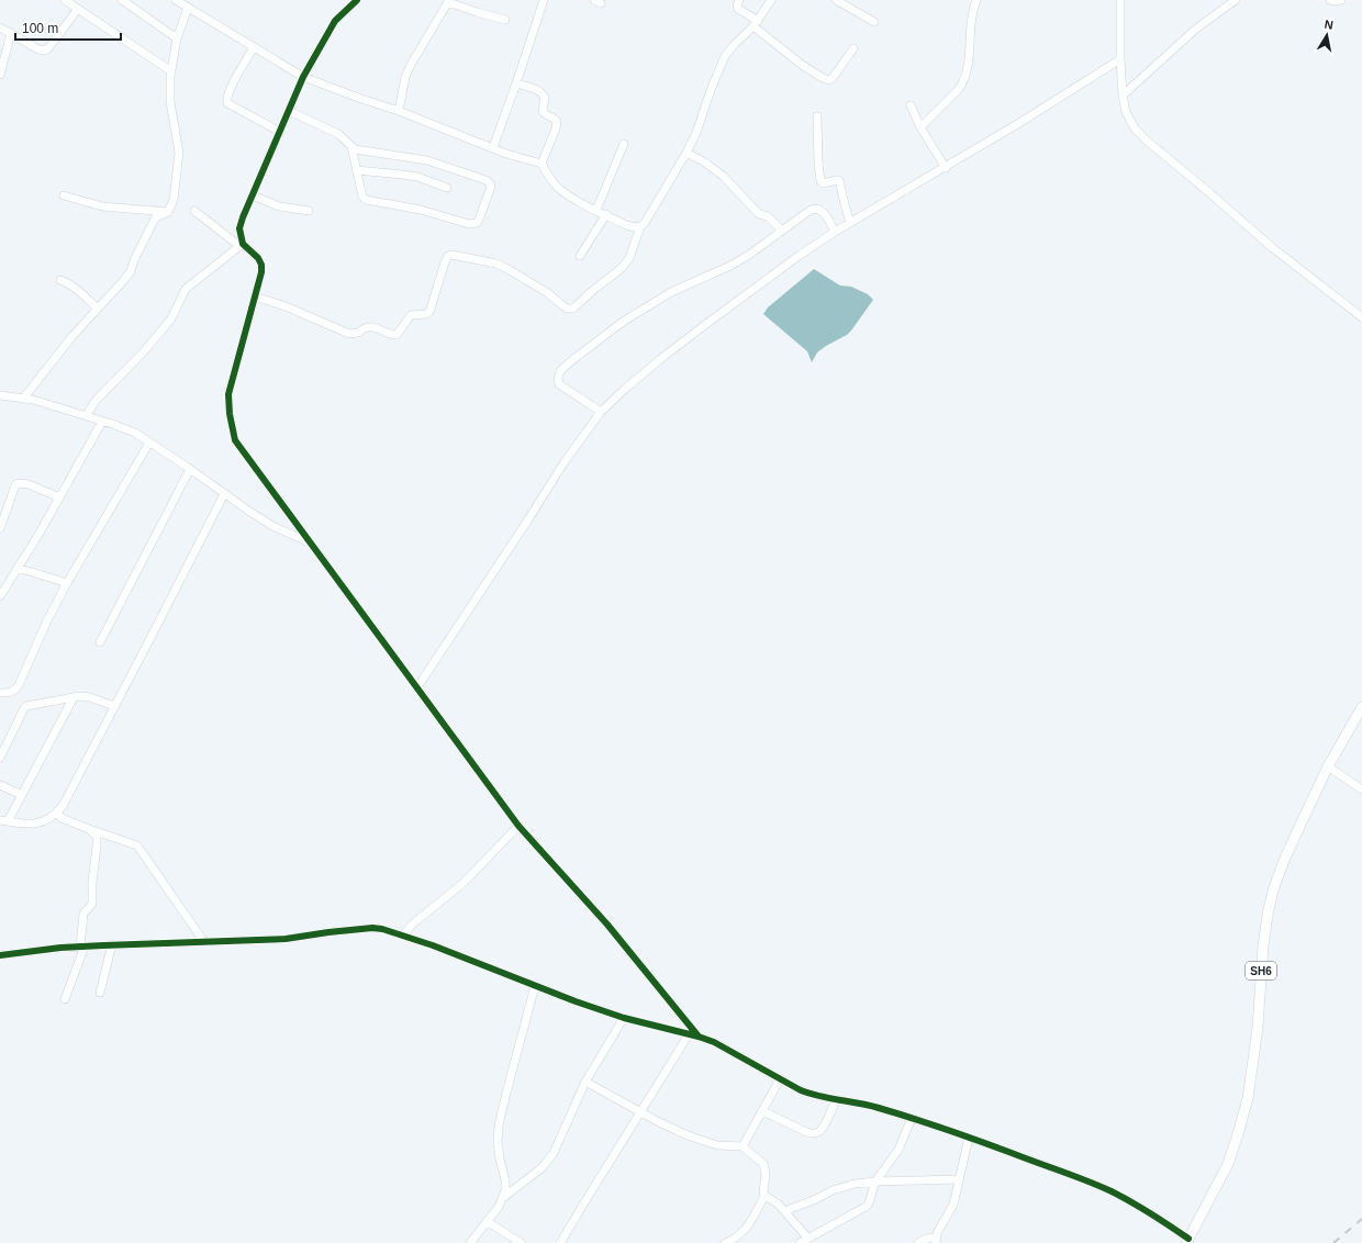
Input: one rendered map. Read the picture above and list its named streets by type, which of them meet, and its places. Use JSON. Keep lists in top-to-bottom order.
{
  "streets": {
    "main road": ["SH6"]
  },
  "scale_bar": "100 m",
  "north": "top"
}
